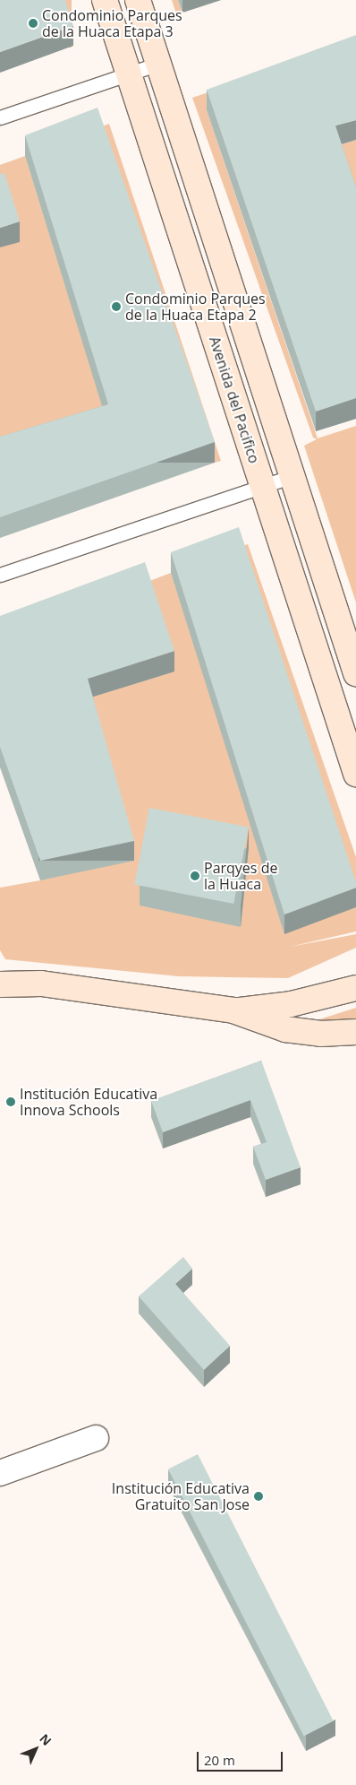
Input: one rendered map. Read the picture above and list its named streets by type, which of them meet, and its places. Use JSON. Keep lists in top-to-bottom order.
{
  "streets": {
    "street": ["Avenida del Pacifico"]
  },
  "places": [
    "Condominio Parques de la Huaca Etapa 3",
    "Condominio Parques de la Huaca Etapa 2",
    "Parqyes de la Huaca",
    "Institución Educativa Innova Schools",
    "Institución Educativa Gratuito San Jose"
  ],
  "scale_bar": "20 m",
  "north": "top right"
}
